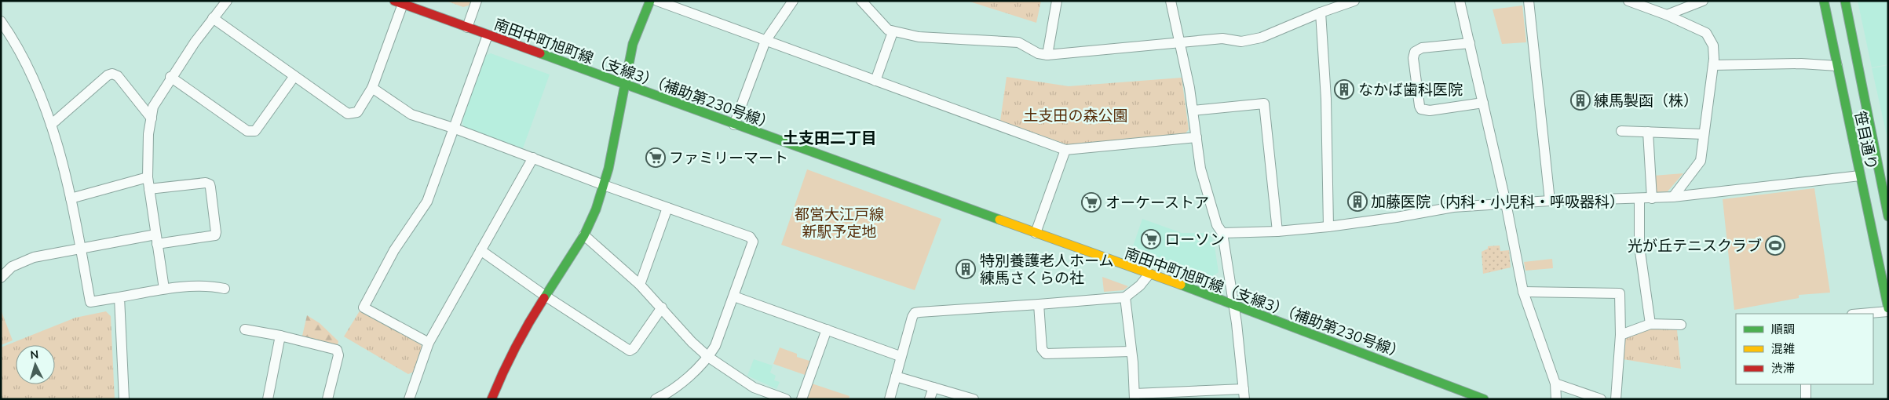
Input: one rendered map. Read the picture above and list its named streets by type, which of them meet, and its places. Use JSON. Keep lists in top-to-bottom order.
{
  "streets": {
    "main road": ["南田中町旭町線（支線3）（補助第230号線）", "笹目通り"]
  },
  "districts": ["土支田二丁目"],
  "parks": ["土支田の森公園", "都営大江戸線 新駅予定地"],
  "places": {
    "building": [
      "なかば歯科医院",
      "練馬製函（株）",
      "加藤医院（内科・小児科・呼吸器科）",
      "特別養護老人ホーム 練馬さくらの社"
    ],
    "supermarket": ["ファミリーマート", "オーケーストア", "ローソン"],
    "sports": ["光が丘テニスクラブ"]
  },
  "legend": ["順調", "混雑", "渋滞"],
  "north": "top"
}
